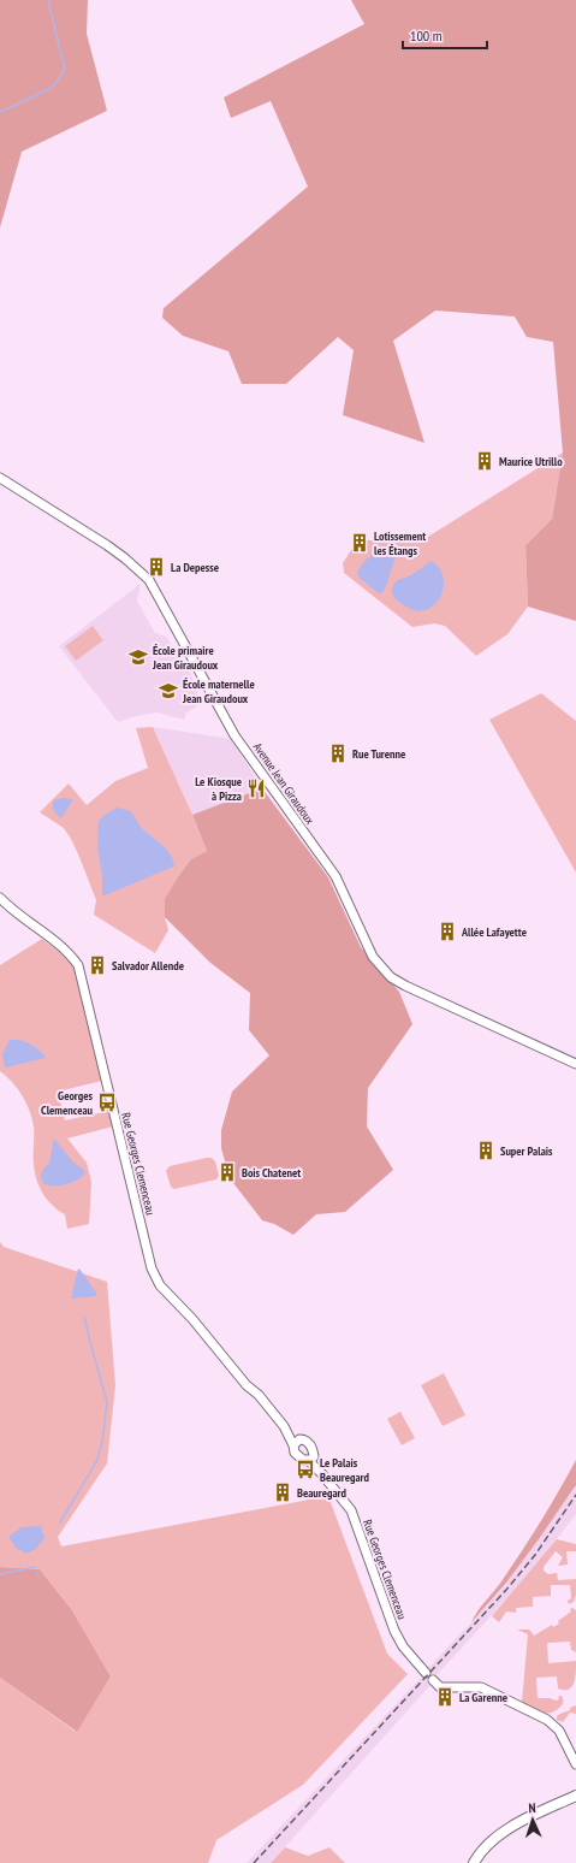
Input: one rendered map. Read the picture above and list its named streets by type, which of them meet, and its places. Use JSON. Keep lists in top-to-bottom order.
{
  "streets": {
    "street": ["Avenue Jean Giraudoux", "Rue Georges Clemenceau"]
  },
  "places": {
    "building": [
      "Maurice Utrillo",
      "Lotissement les Étangs",
      "La Depesse",
      "Rue Turenne",
      "Allée Lafayette",
      "Salvador Allende",
      "Super Palais",
      "Bois Chatenet",
      "Beauregard",
      "La Garenne"
    ],
    "school or university": ["École primaire Jean Giraudoux", "École maternelle Jean Giraudoux"],
    "restaurant": ["Le Kiosque à Pizza"],
    "bus stop": ["Georges Clemenceau", "Le Palais Beauregard"]
  },
  "scale_bar": "100 m",
  "north": "top"
}
